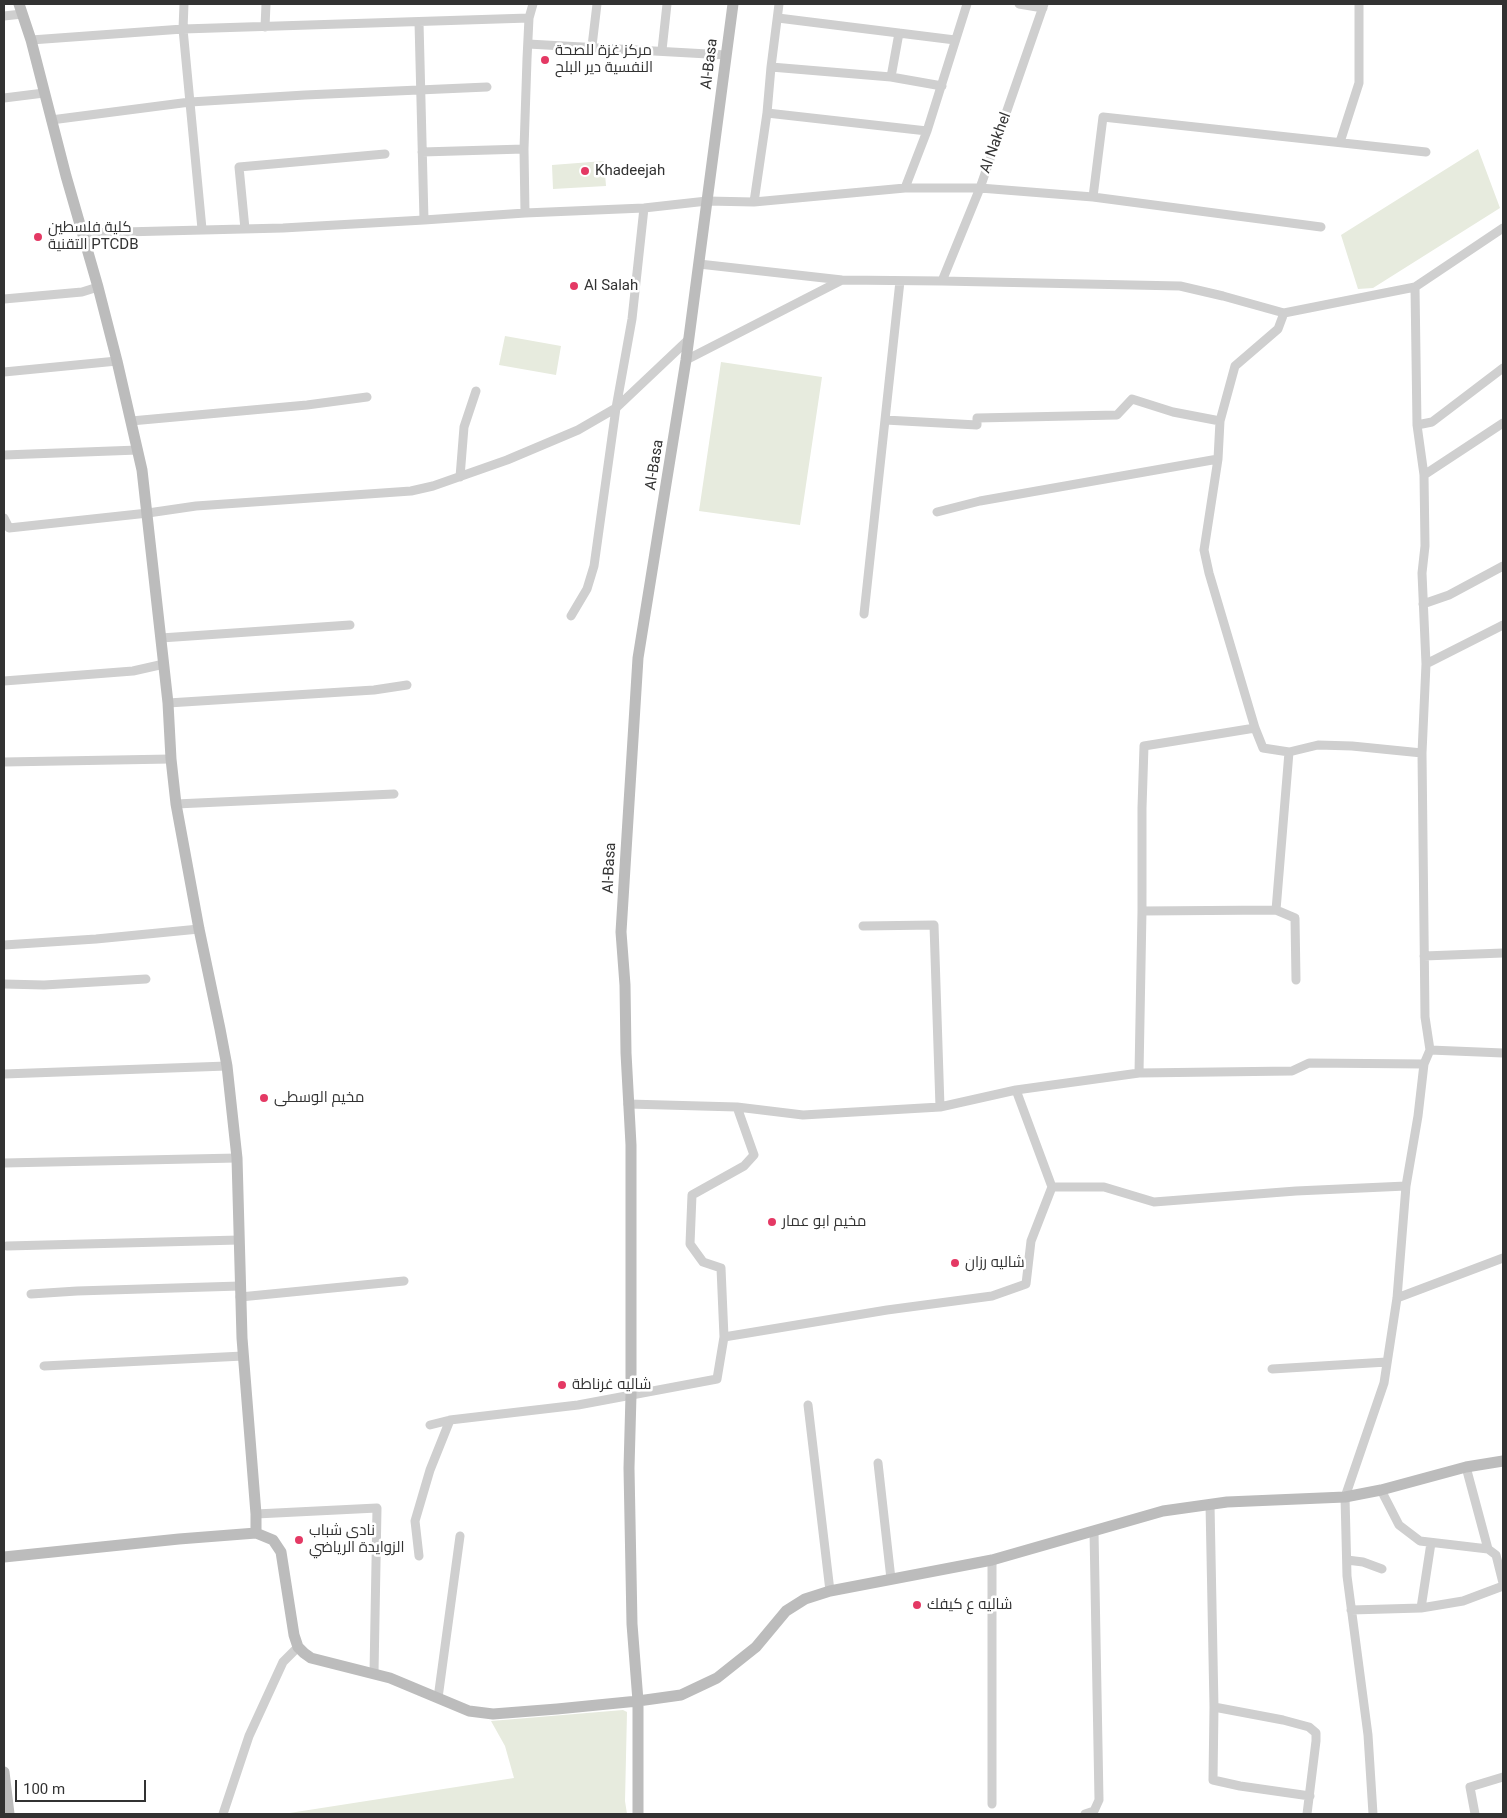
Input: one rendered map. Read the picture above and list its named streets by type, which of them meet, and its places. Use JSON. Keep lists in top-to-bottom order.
{
  "streets": {
    "street": ["Al-Basa", "Al Nakhel"]
  },
  "places": [
    "مركز غزة للصحة النفسية دير البلح",
    "Khadeejah",
    "كلية فلسطين التقنية PTCDB",
    "Al Salah",
    "مخيم الوسطى",
    "مخيم ابو عمار",
    "شاليه رزان",
    "شاليه غرناطة",
    "نادي شباب الزوايدة الرياضي",
    "شاليه ع كيفك"
  ],
  "scale_bar": "100 m"
}
